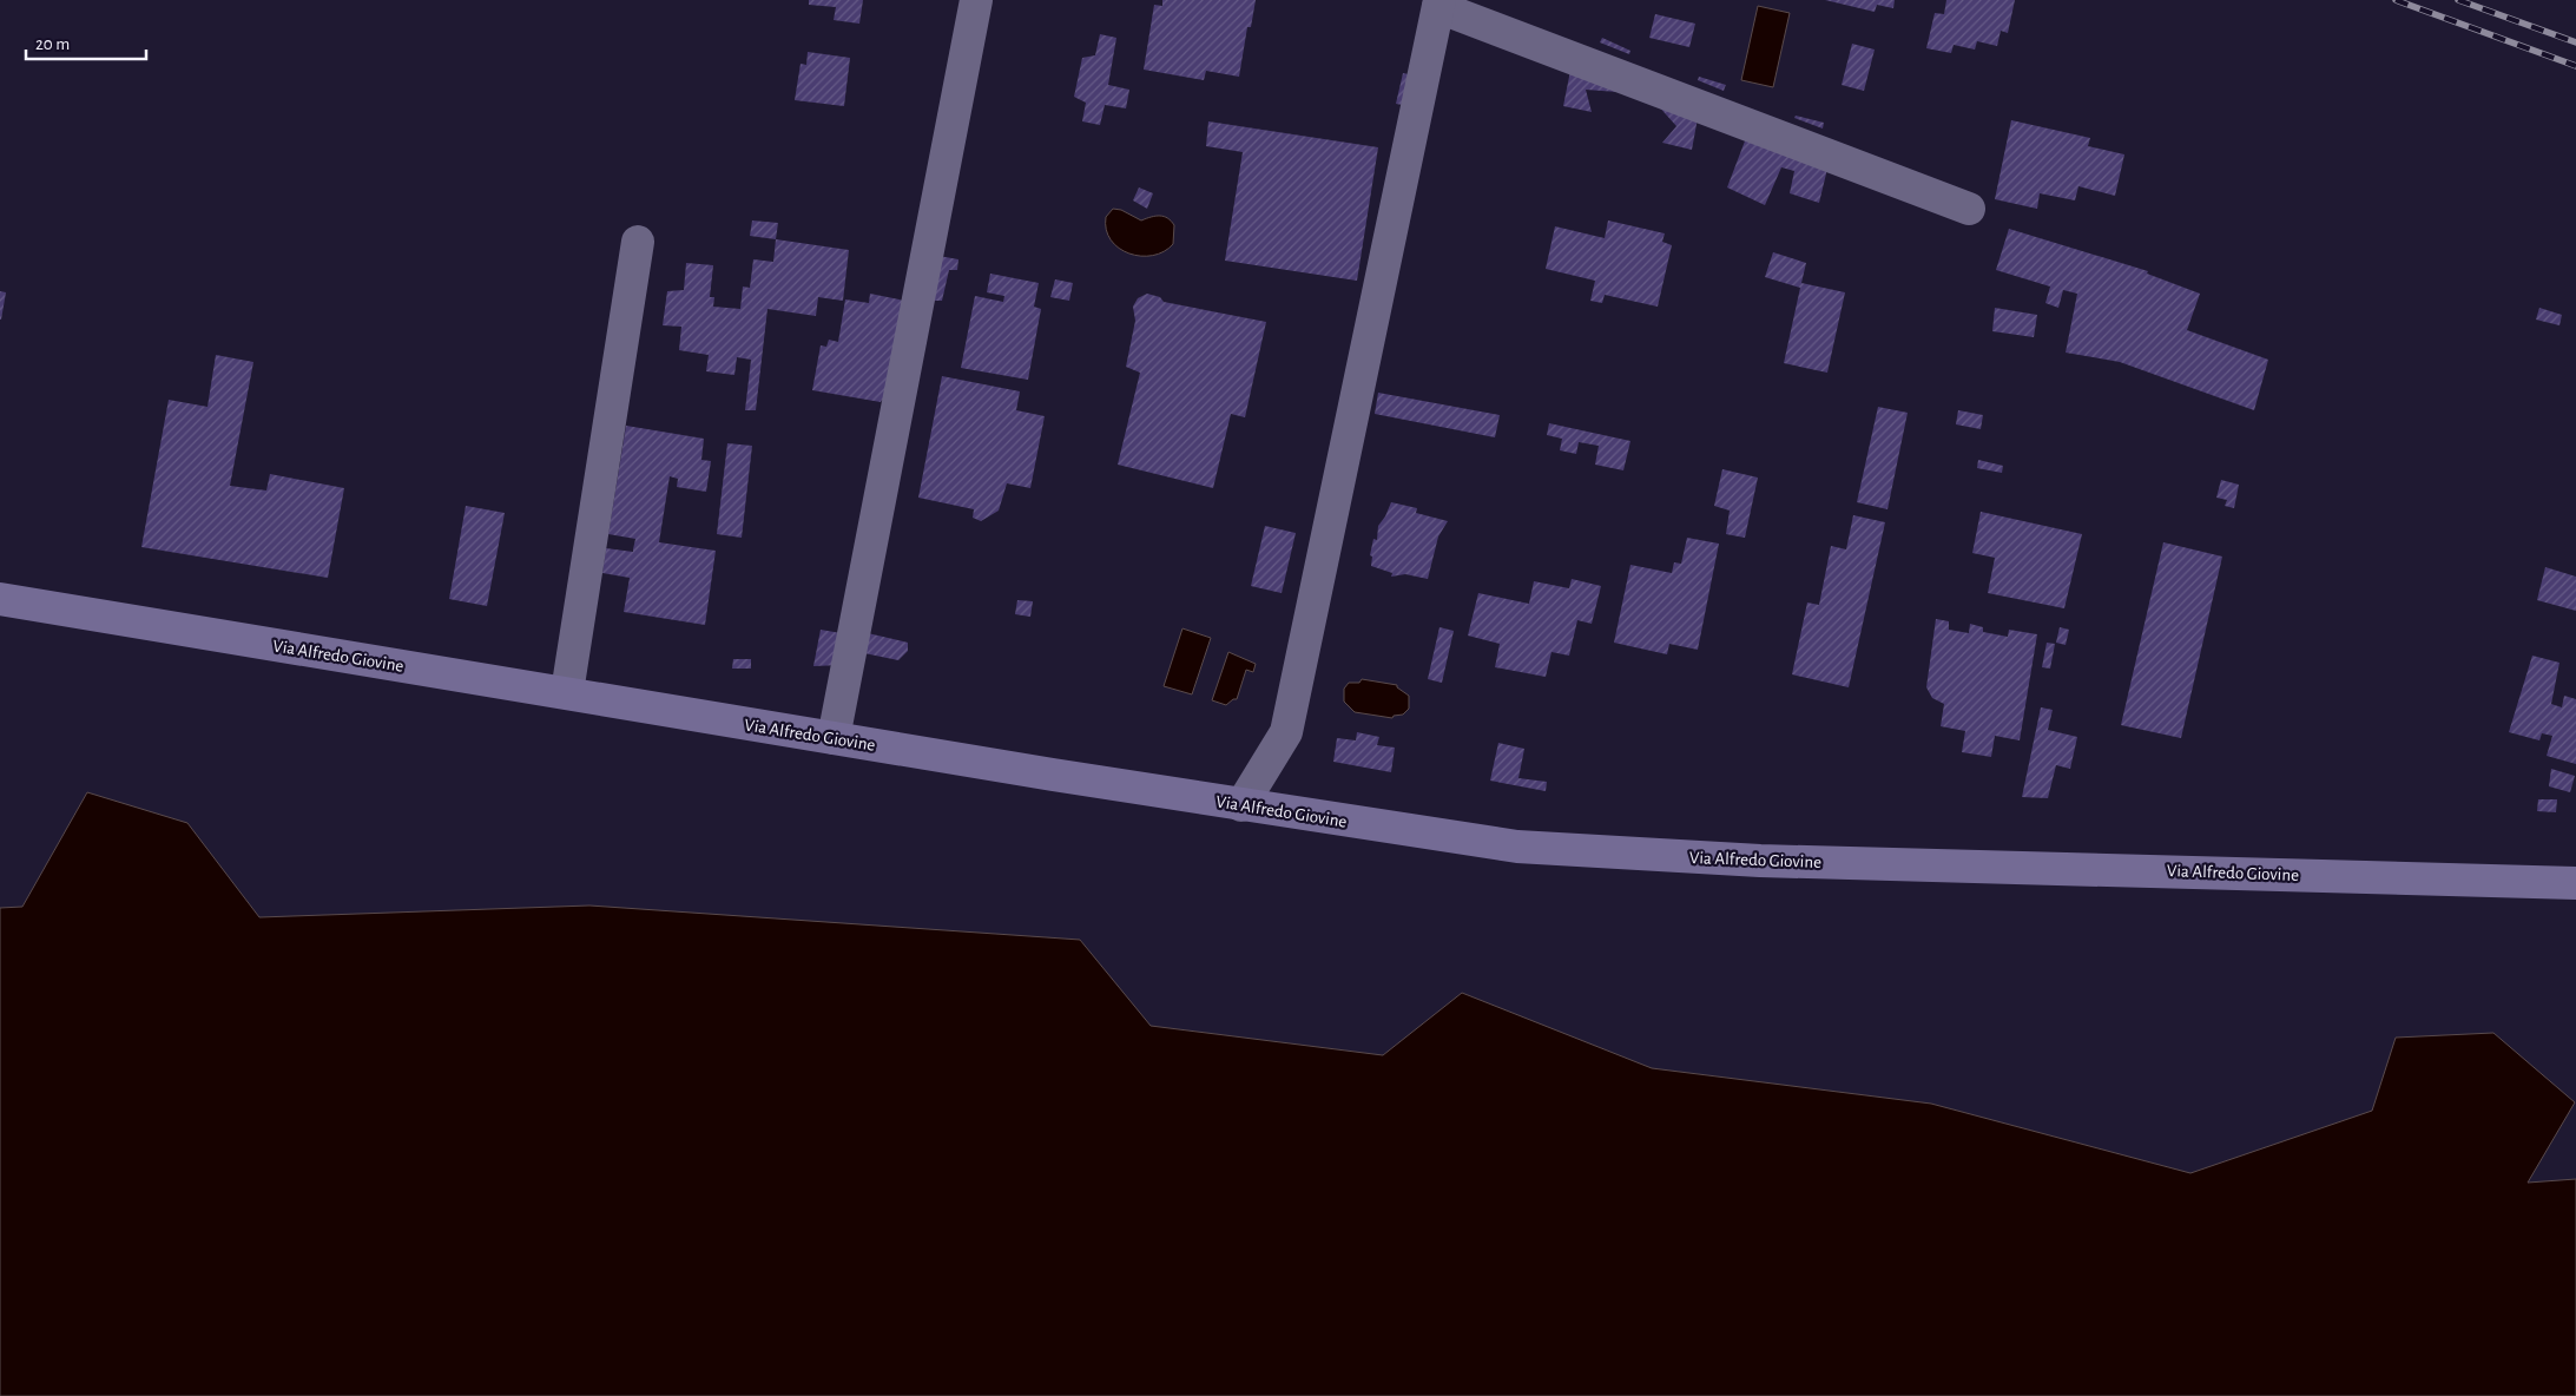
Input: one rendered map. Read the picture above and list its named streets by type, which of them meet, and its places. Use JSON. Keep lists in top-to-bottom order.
{
  "streets": {
    "main road": ["Via Alfredo Giovine"]
  },
  "scale_bar": "20 m"
}
